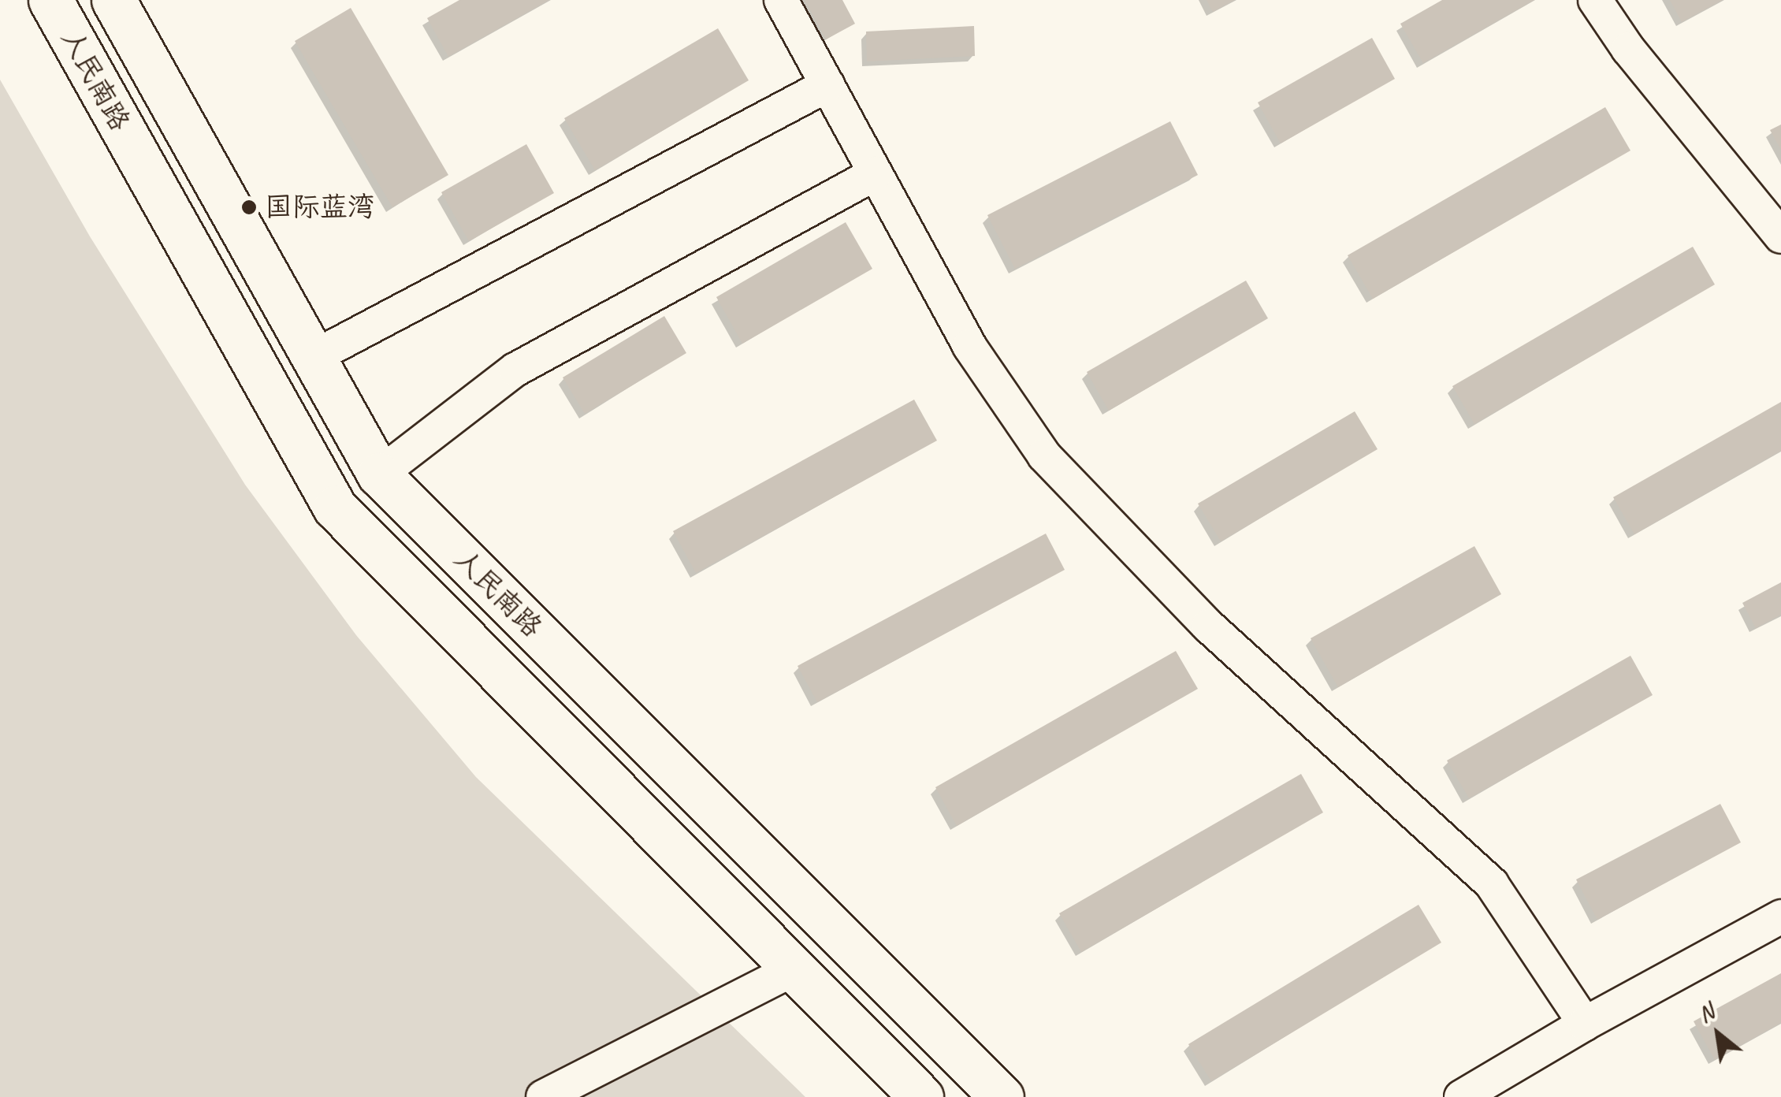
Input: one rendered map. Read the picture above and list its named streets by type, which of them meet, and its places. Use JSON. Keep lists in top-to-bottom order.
{
  "streets": {
    "main road": ["人民南路"]
  },
  "places": ["国际蓝湾"],
  "north": "top left"
}
